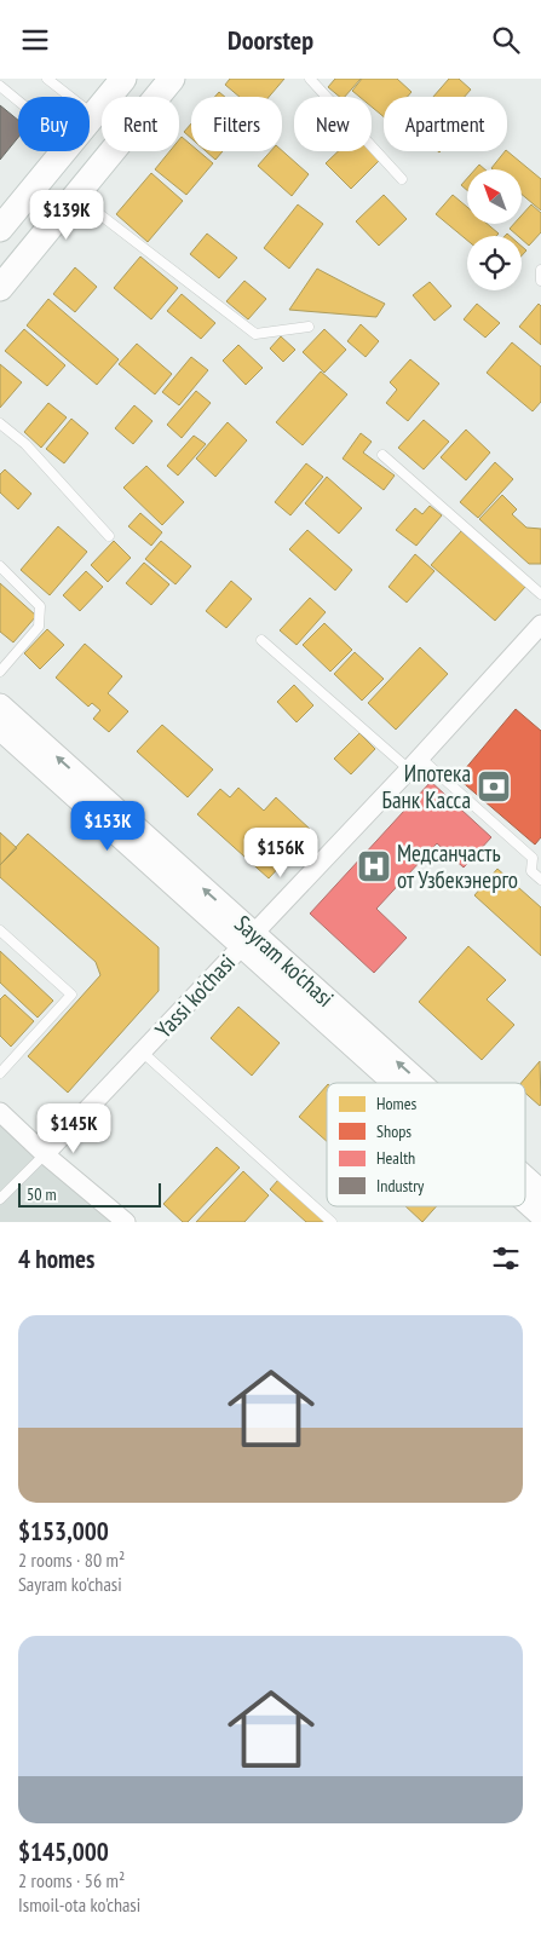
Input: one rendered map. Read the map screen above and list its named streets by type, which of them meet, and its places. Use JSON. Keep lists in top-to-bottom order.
{
  "streets": {
    "street": ["Sayram ko'chasi", "Yassi ko'chasi"]
  },
  "crossings": [
    ["Sayram ko'chasi", "Yassi ko'chasi"]
  ],
  "places": {
    "bank": ["Ипотека Банк Касса"],
    "hospital": ["Медсанчасть от Узбекэнерго"]
  },
  "legend": [
    "Homes",
    "Shops",
    "Health",
    "Industry"
  ],
  "scale_bar": "50 m",
  "north": "top left",
  "page": {
    "header": "Doorstep",
    "chip": [
      "Buy",
      "Rent",
      "Filters",
      "New",
      "Apartment"
    ],
    "price": [
      "$139K",
      "$153K",
      "$156K",
      "$145K"
    ],
    "scale": "50 m",
    "heading": "4 homes",
    "list": [
      {
        "name": "$153,000",
        "note": "2 rooms · 80 m² · Sayram ko'chasi"
      },
      {
        "name": "$145,000",
        "note": "2 rooms · 56 m² · Ismoil-ota ko'chasi"
      }
    ]
  }
}
